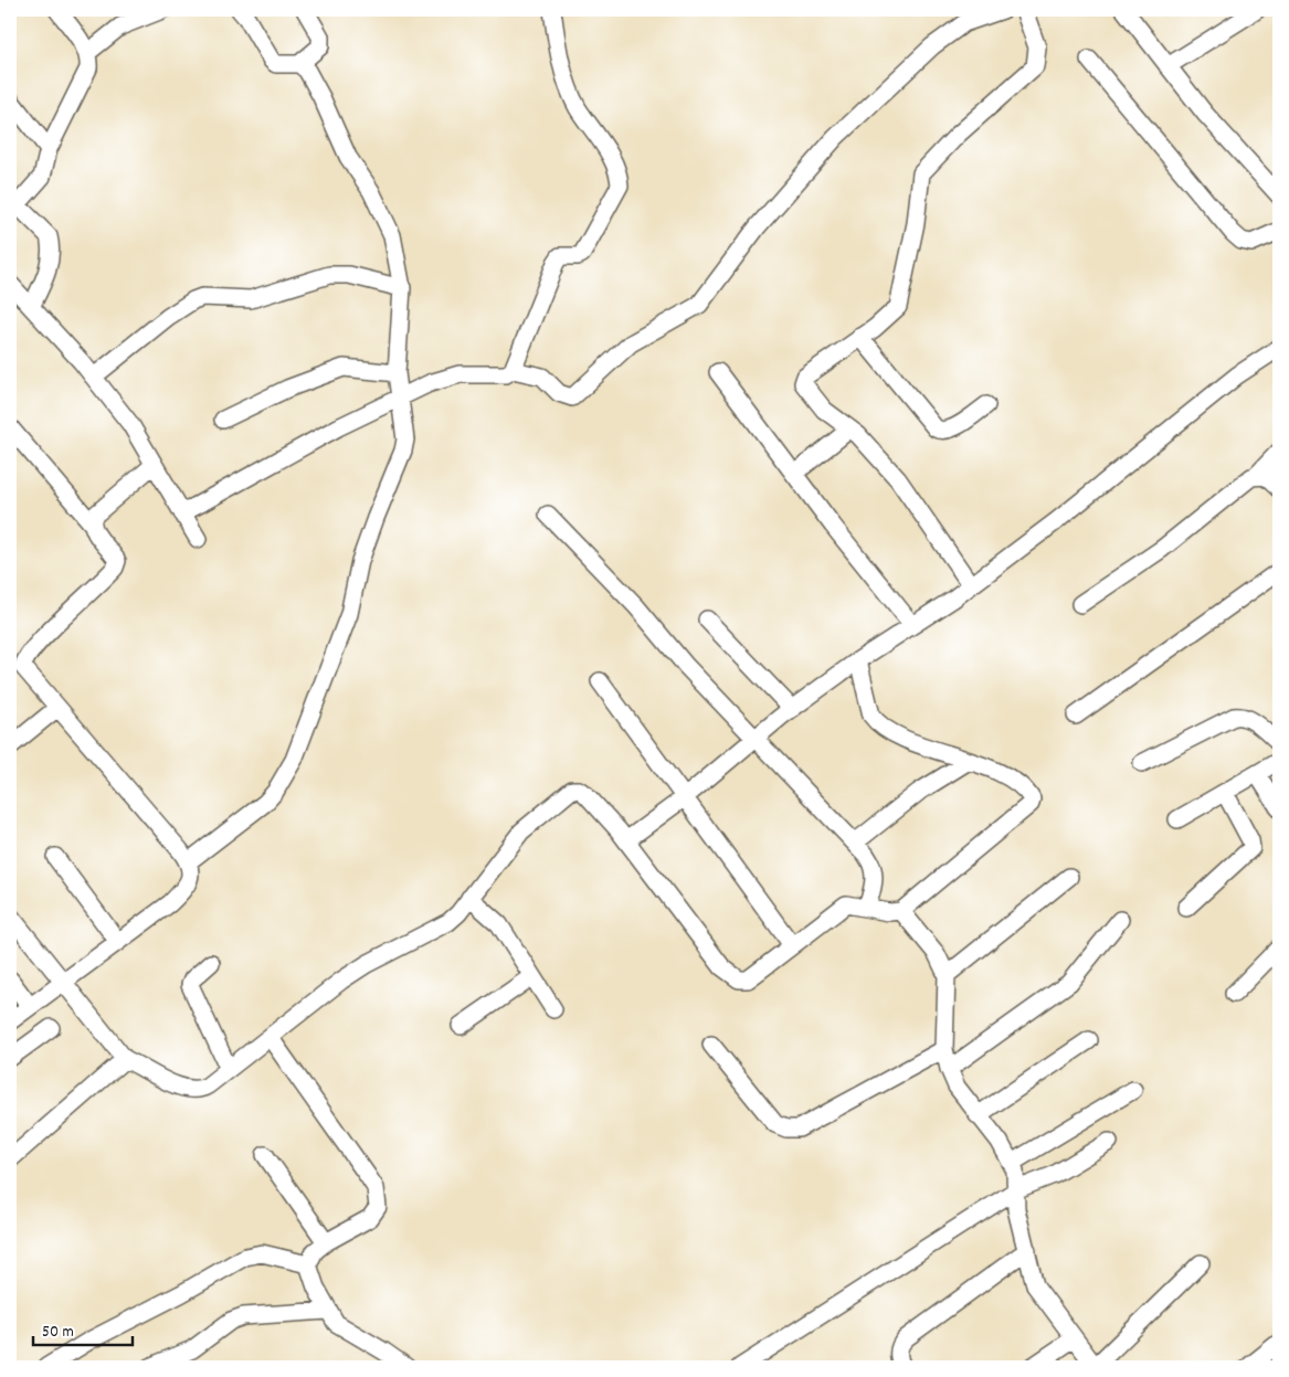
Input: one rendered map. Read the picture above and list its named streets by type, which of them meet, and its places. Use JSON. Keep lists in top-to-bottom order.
{
  "scale_bar": "50 m"
}
